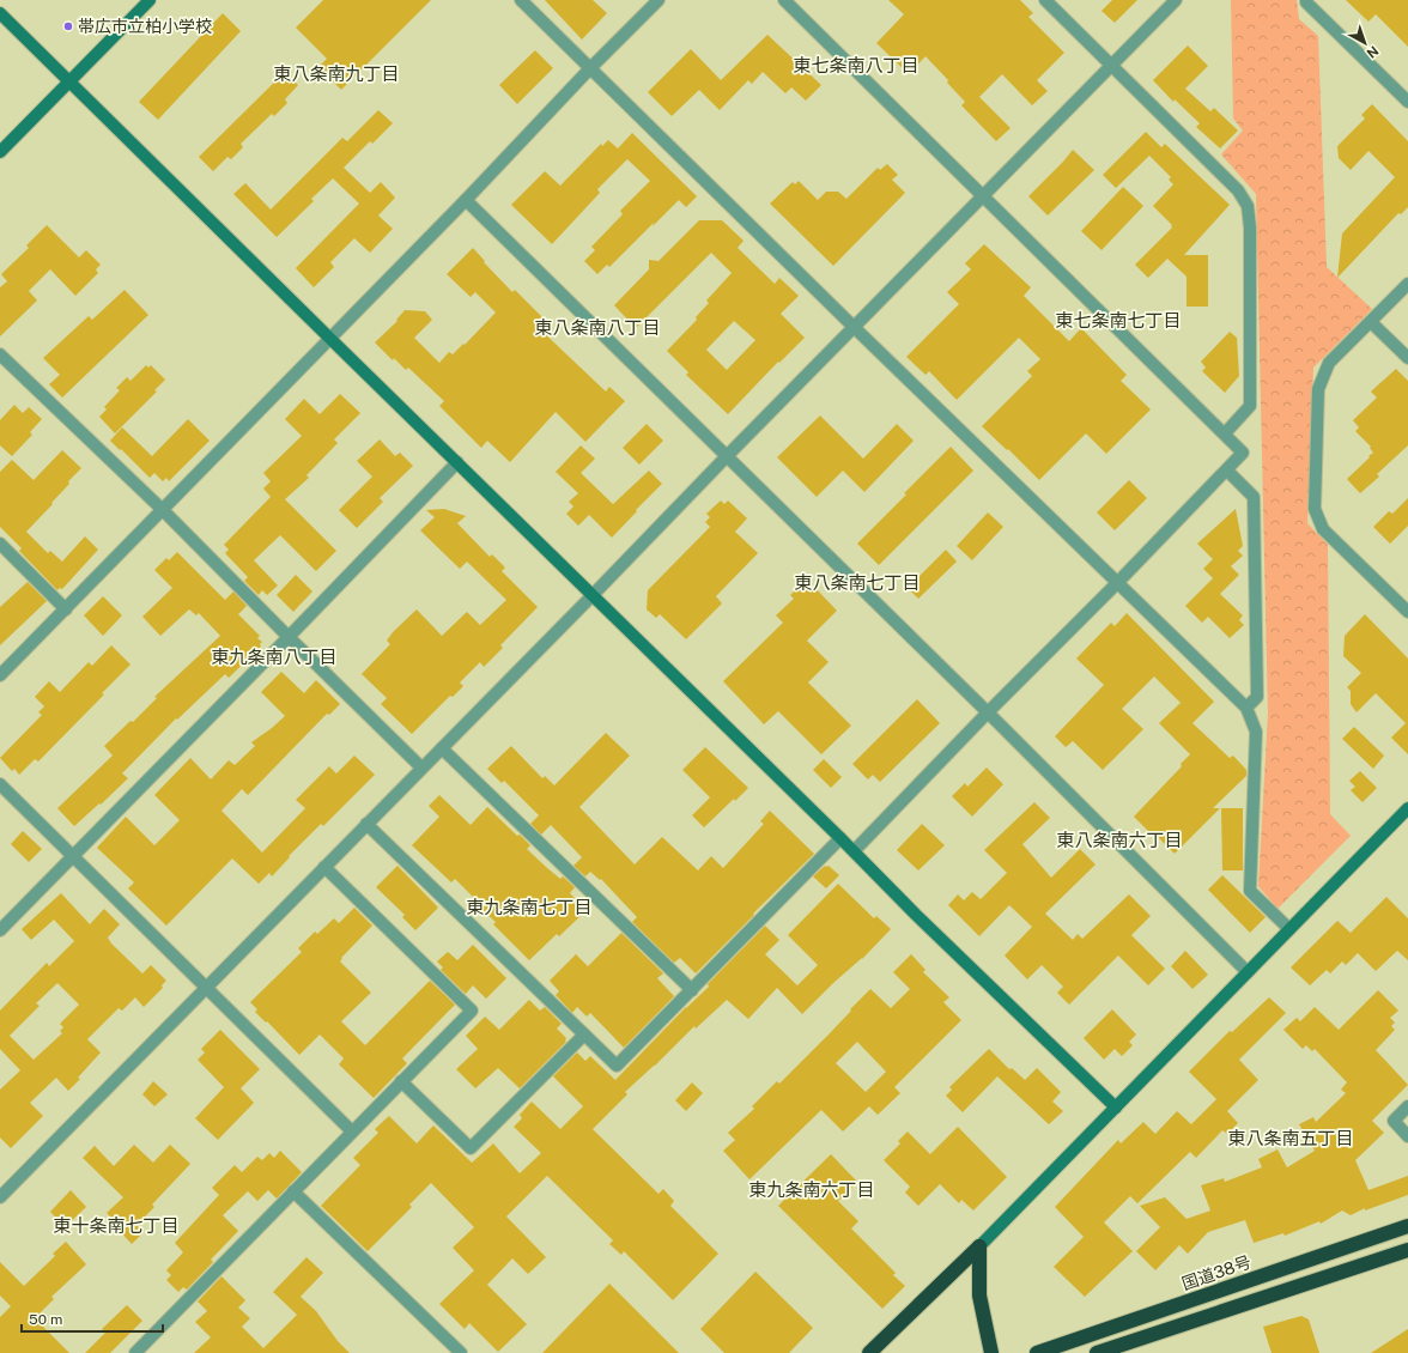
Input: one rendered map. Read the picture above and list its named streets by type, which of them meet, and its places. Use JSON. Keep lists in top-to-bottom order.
{
  "streets": {
    "highway": ["国道38号"]
  },
  "districts": [
    "東七条南八丁目",
    "東八条南九丁目",
    "東七条南七丁目",
    "東八条南八丁目",
    "東八条南七丁目",
    "東九条南八丁目",
    "東八条南六丁目",
    "東九条南七丁目",
    "東八条南五丁目",
    "東九条南六丁目",
    "東十条南七丁目"
  ],
  "places": ["帯広市立柏小学校"],
  "scale_bar": "50 m",
  "north": "bottom right"
}
